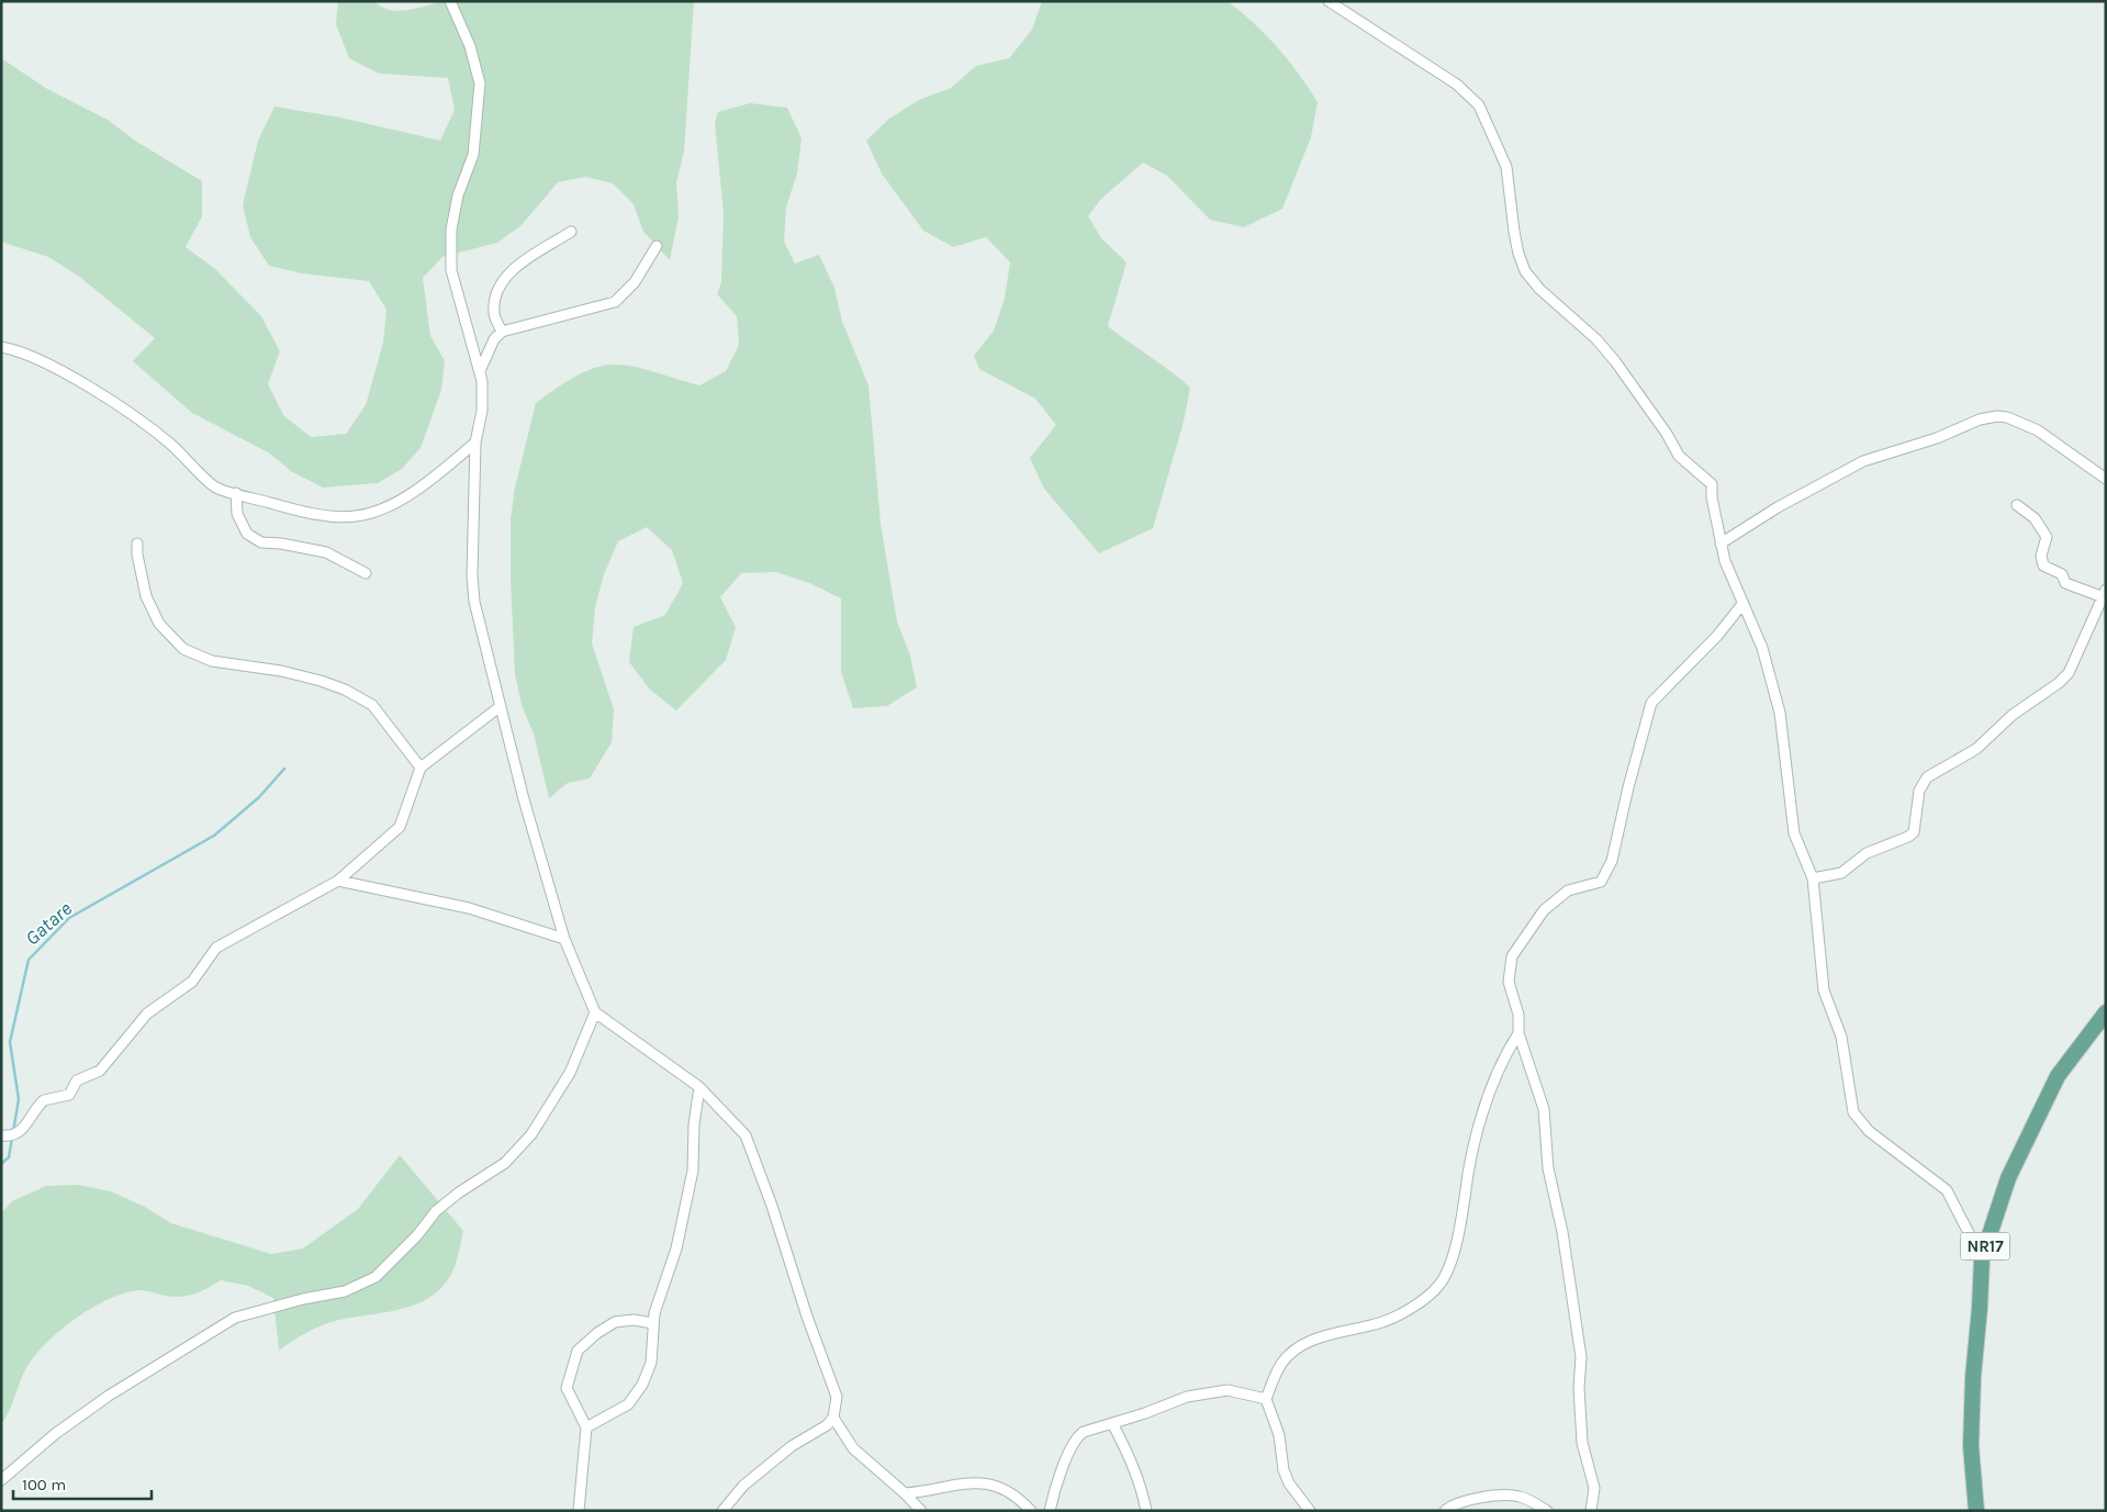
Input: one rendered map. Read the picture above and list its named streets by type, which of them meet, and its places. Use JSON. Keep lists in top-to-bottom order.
{
  "streets": {
    "main road": ["NR17"]
  },
  "water": ["Gatare"],
  "scale_bar": "100 m"
}
